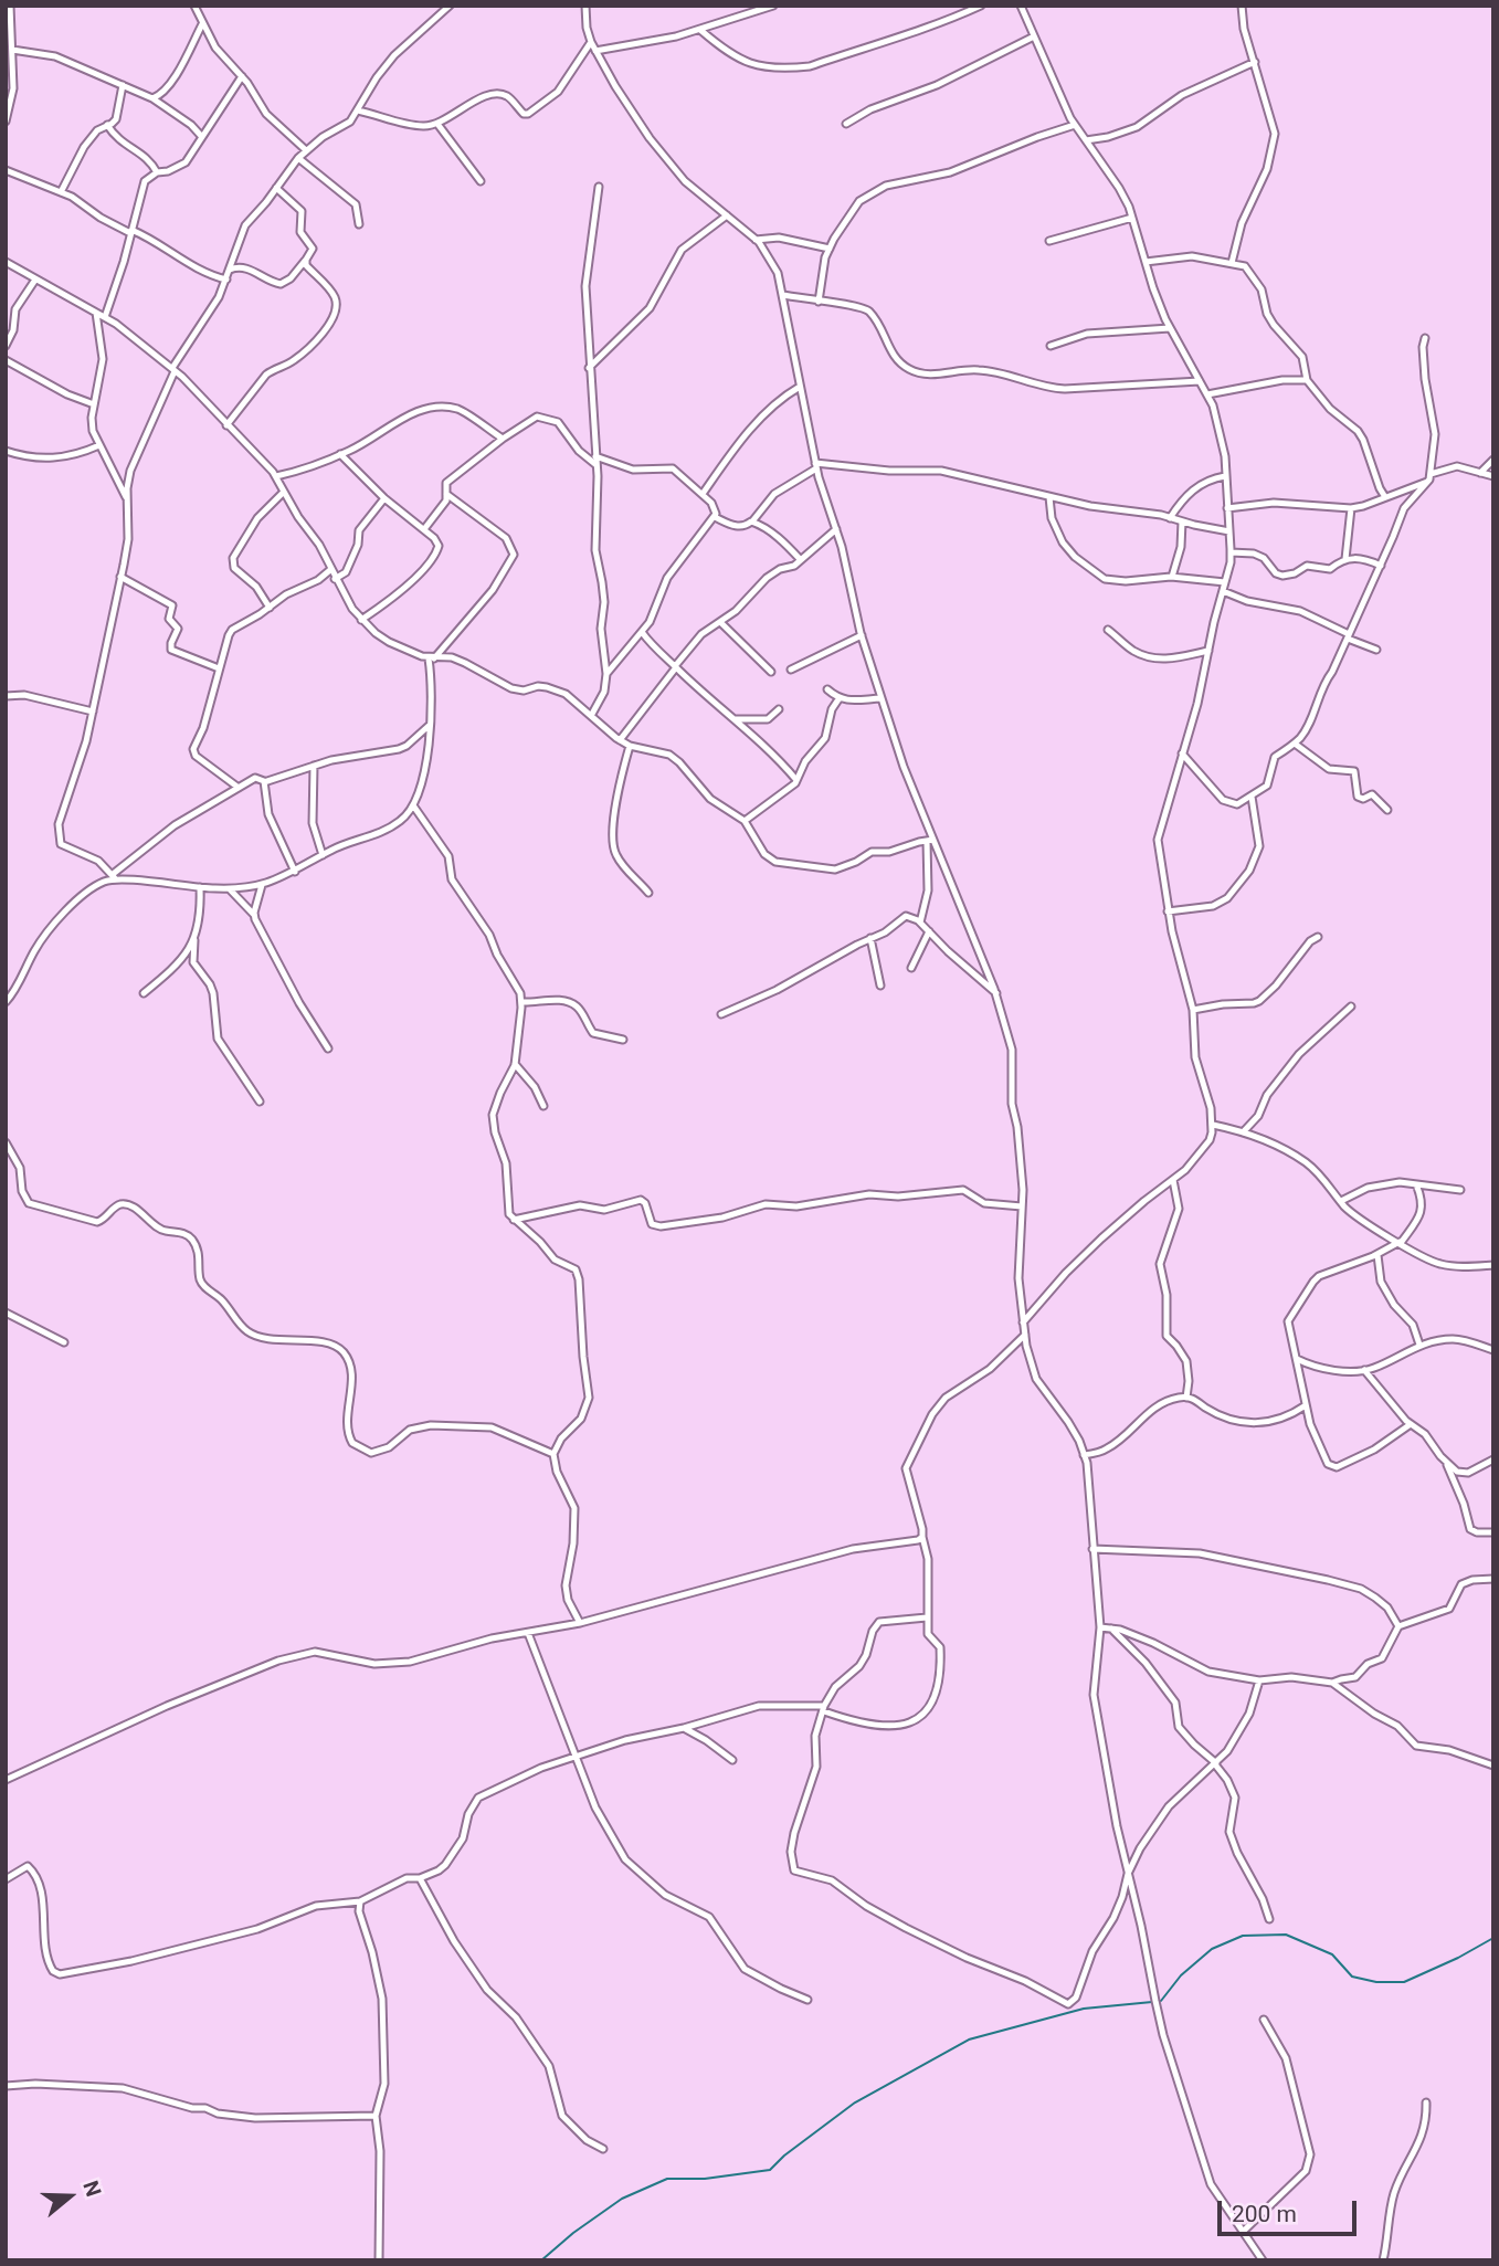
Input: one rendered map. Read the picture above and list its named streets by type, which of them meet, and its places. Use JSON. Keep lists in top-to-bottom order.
{
  "scale_bar": "200 m",
  "north": "right"
}
